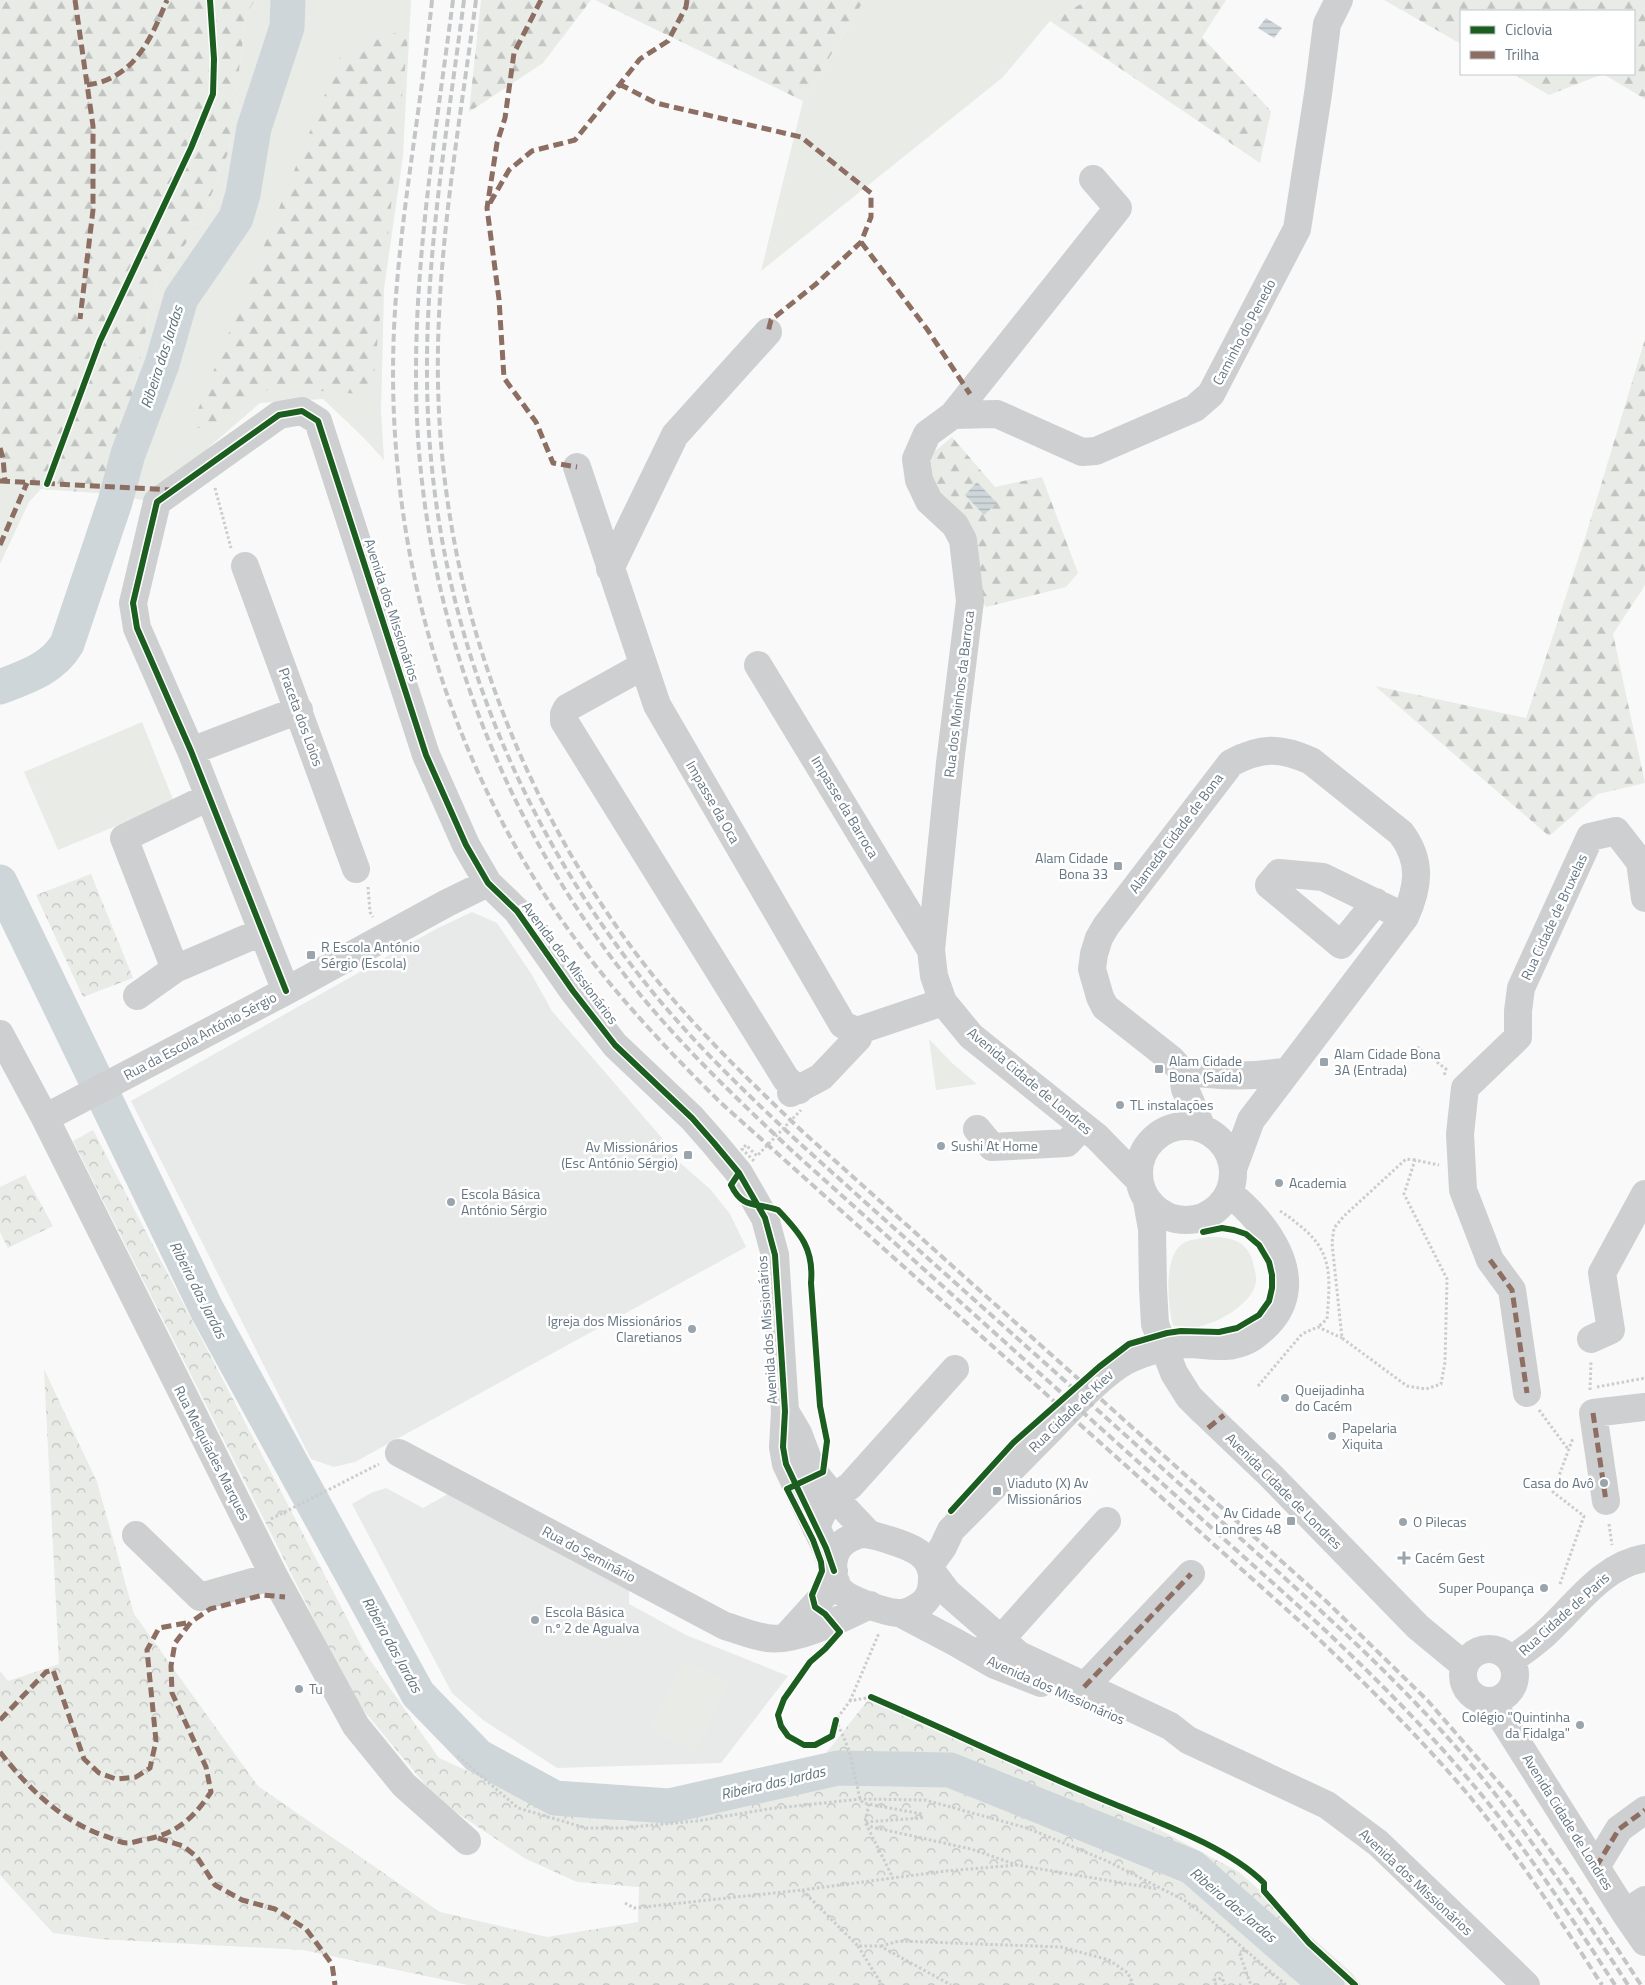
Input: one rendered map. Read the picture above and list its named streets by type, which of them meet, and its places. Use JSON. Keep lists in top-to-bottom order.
{
  "streets": {
    "street": [
      "Caminho do Penedo",
      "Avenida dos Missionários",
      "Rua dos Moinhos da Barroca",
      "Praceta dos Loios",
      "Impasse da Oca",
      "Impasse da Barroca",
      "Alameda Cidade de Bona",
      "Rua Cidade de Bruxelas",
      "Rua da Escola António Sérgio",
      "Avenida Cidade de Londres",
      "Rua Cidade de Kiev",
      "Rua Melquíades Marques",
      "Rua do Seminário",
      "Rua Cidade de Paris"
    ]
  },
  "crossings": [
    ["Caminho do Penedo", "Rua dos Moinhos da Barroca"],
    ["Avenida dos Missionários", "Rua da Escola António Sérgio"],
    ["Avenida dos Missionários", "Rua Cidade de Kiev"],
    ["Avenida dos Missionários", "Rua do Seminário"],
    ["Rua dos Moinhos da Barroca", "Impasse da Barroca"],
    ["Rua dos Moinhos da Barroca", "Avenida Cidade de Londres"],
    ["Alameda Cidade de Bona", "Avenida Cidade de Londres"],
    ["Alameda Cidade de Bona", "Rua Cidade de Kiev"],
    ["Rua da Escola António Sérgio", "Rua Melquíades Marques"],
    ["Avenida Cidade de Londres", "Rua Cidade de Kiev"],
    ["Avenida Cidade de Londres", "Rua Cidade de Paris"],
    ["Rua Cidade de Kiev", "Rua do Seminário"]
  ],
  "water": ["Ribeira das Jardas"],
  "places": {
    "transit": [
      "Alam Cidade Bona 33",
      "R Escola António Sérgio (Escola)",
      "Alam Cidade Bona 3A (Entrada)",
      "Alam Cidade Bona (Saída)",
      "Av Missionários (Esc António Sérgio)",
      "Viaduto (X) Av Missionários",
      "Av Cidade Londres 48"
    ],
    "other": [
      "TL instalações",
      "Sushi At Home",
      "Academia",
      "Escola Básica António Sérgio",
      "Igreja dos Missionários Claretianos",
      "Queijadinha do Cacém",
      "Papelaria Xiquita",
      "Casa do Avô",
      "O Pilecas",
      "Super Poupança",
      "Escola Básica n.º 2 de Agualva",
      "Tu",
      "Colégio \"Quintinha da Fidalga\""
    ],
    "health": ["Cacém Gest"]
  },
  "legend": ["Ciclovia", "Trilha"]
}
